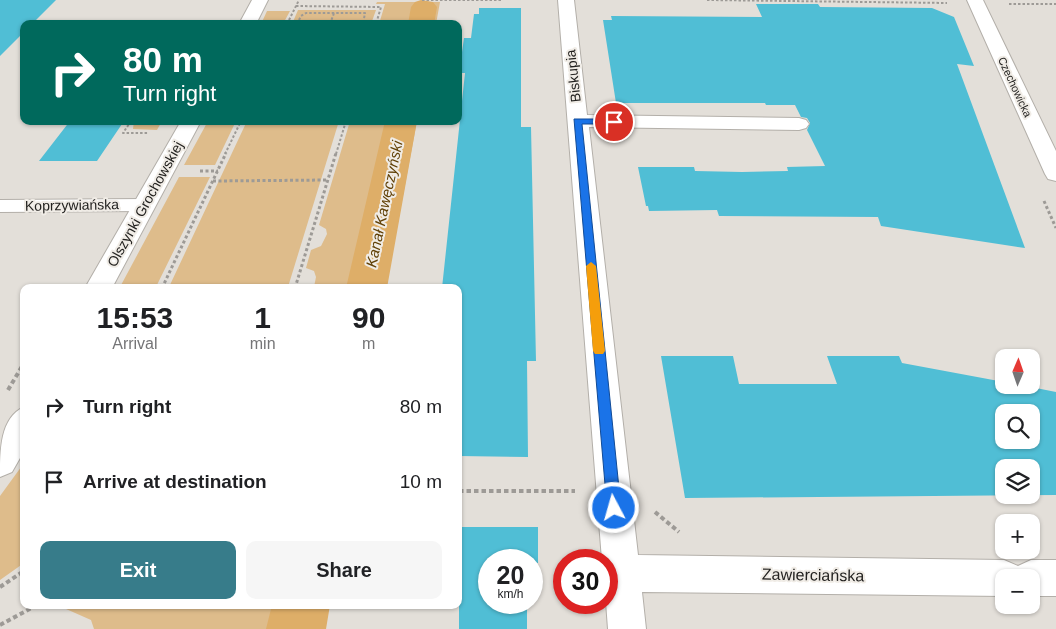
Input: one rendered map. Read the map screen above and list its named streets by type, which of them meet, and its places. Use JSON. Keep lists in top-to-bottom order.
{
  "streets": {
    "street": [
      "Biskupia",
      "Czechowicka",
      "Olszynki Grochowskiej",
      "Zawierciańska"
    ],
    "lane": ["Koprzywiańska"]
  },
  "crossings": [
    ["Biskupia", "Zawierciańska"],
    ["Olszynki Grochowskiej", "Koprzywiańska"]
  ],
  "water": ["Kanał Kawęczyński"],
  "north": "top",
  "page": {
    "turn": ["80 m", "Turn right"],
    "eta": [
      "15:53",
      "Arrival",
      "1",
      "min",
      "90",
      "m"
    ],
    "map_buttons": ["+", "−"],
    "list": [
      {
        "name": "Turn right",
        "value": "80 m"
      },
      {
        "name": "Arrive at destination",
        "value": "10 m"
      }
    ],
    "buttons": ["Exit", "Share"],
    "speed": "20 km/h",
    "limit": "30"
  }
}
